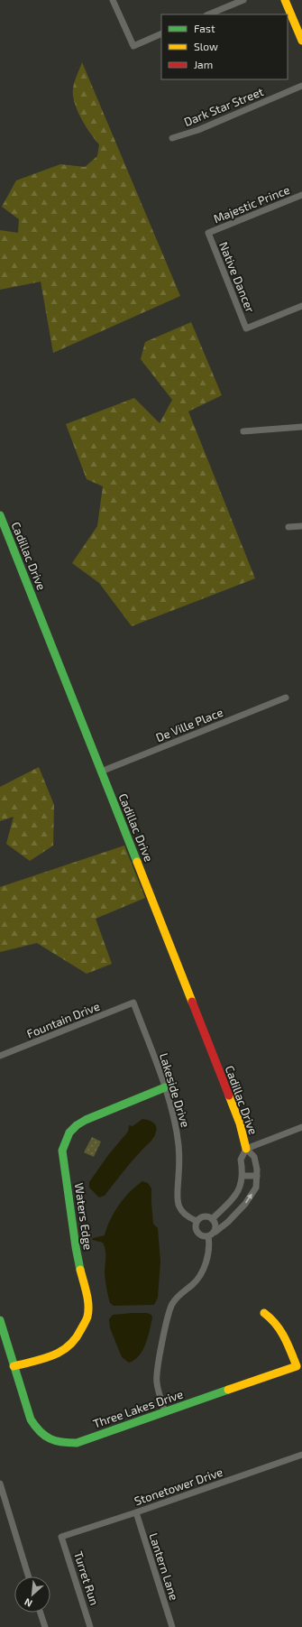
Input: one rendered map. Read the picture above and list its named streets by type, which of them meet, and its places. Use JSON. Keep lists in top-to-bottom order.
{
  "streets": {
    "street": [
      "Dark Star Street",
      "Majestic Prince",
      "Native Dancer",
      "Cadillac Drive",
      "De Ville Place",
      "Fountain Drive",
      "Lakeside Drive",
      "Waters Edge",
      "Three Lakes Drive",
      "Stonetower Drive",
      "Lantern Lane",
      "Turret Run"
    ]
  },
  "crossings": [
    ["Majestic Prince", "Native Dancer"],
    ["Cadillac Drive", "De Ville Place"],
    ["Fountain Drive", "Lakeside Drive"],
    ["Lakeside Drive", "Waters Edge"],
    ["Waters Edge", "Three Lakes Drive"],
    ["Stonetower Drive", "Lantern Lane"],
    ["Stonetower Drive", "Turret Run"]
  ],
  "legend": ["Fast", "Slow", "Jam"],
  "north": "bottom left"
}
